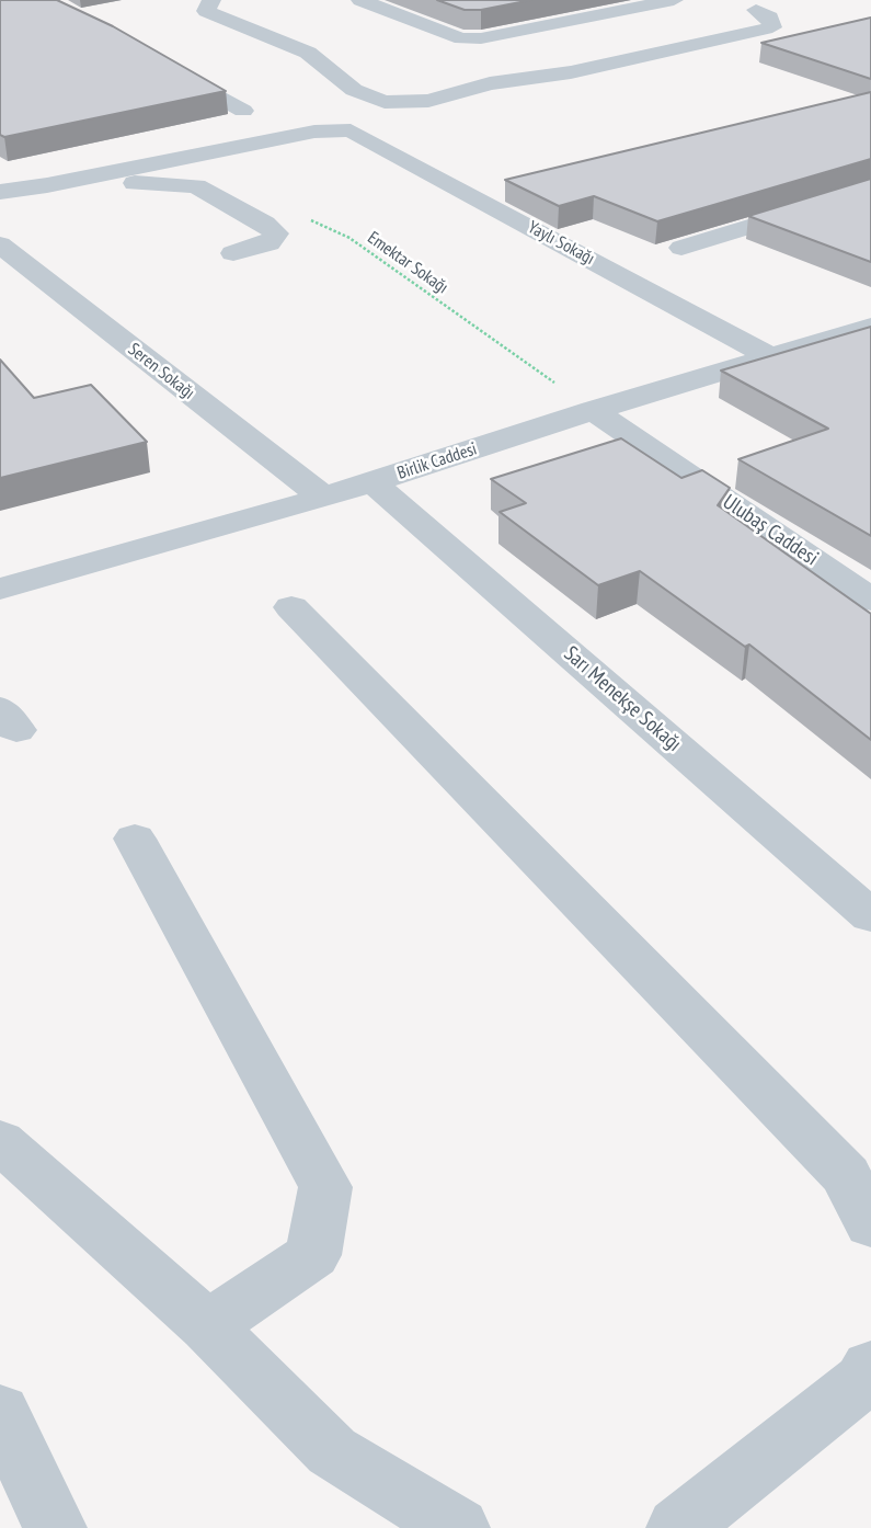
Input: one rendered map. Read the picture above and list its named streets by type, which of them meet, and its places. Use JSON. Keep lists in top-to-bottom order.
{
  "streets": {
    "street": [
      "Yaylı Sokağı",
      "Seren Sokağı",
      "Birlik Caddesi",
      "Ulubaş Caddesi",
      "Sarı Menekşe Sokağı"
    ],
    "path": ["Emektar Sokağı"]
  },
  "crossings": [
    ["Yaylı Sokağı", "Birlik Caddesi"],
    ["Emektar Sokağı", "Birlik Caddesi"],
    ["Emektar Sokağı", "Ulubaş Caddesi"],
    ["Seren Sokağı", "Birlik Caddesi"],
    ["Birlik Caddesi", "Ulubaş Caddesi"],
    ["Birlik Caddesi", "Sarı Menekşe Sokağı"]
  ]
}
